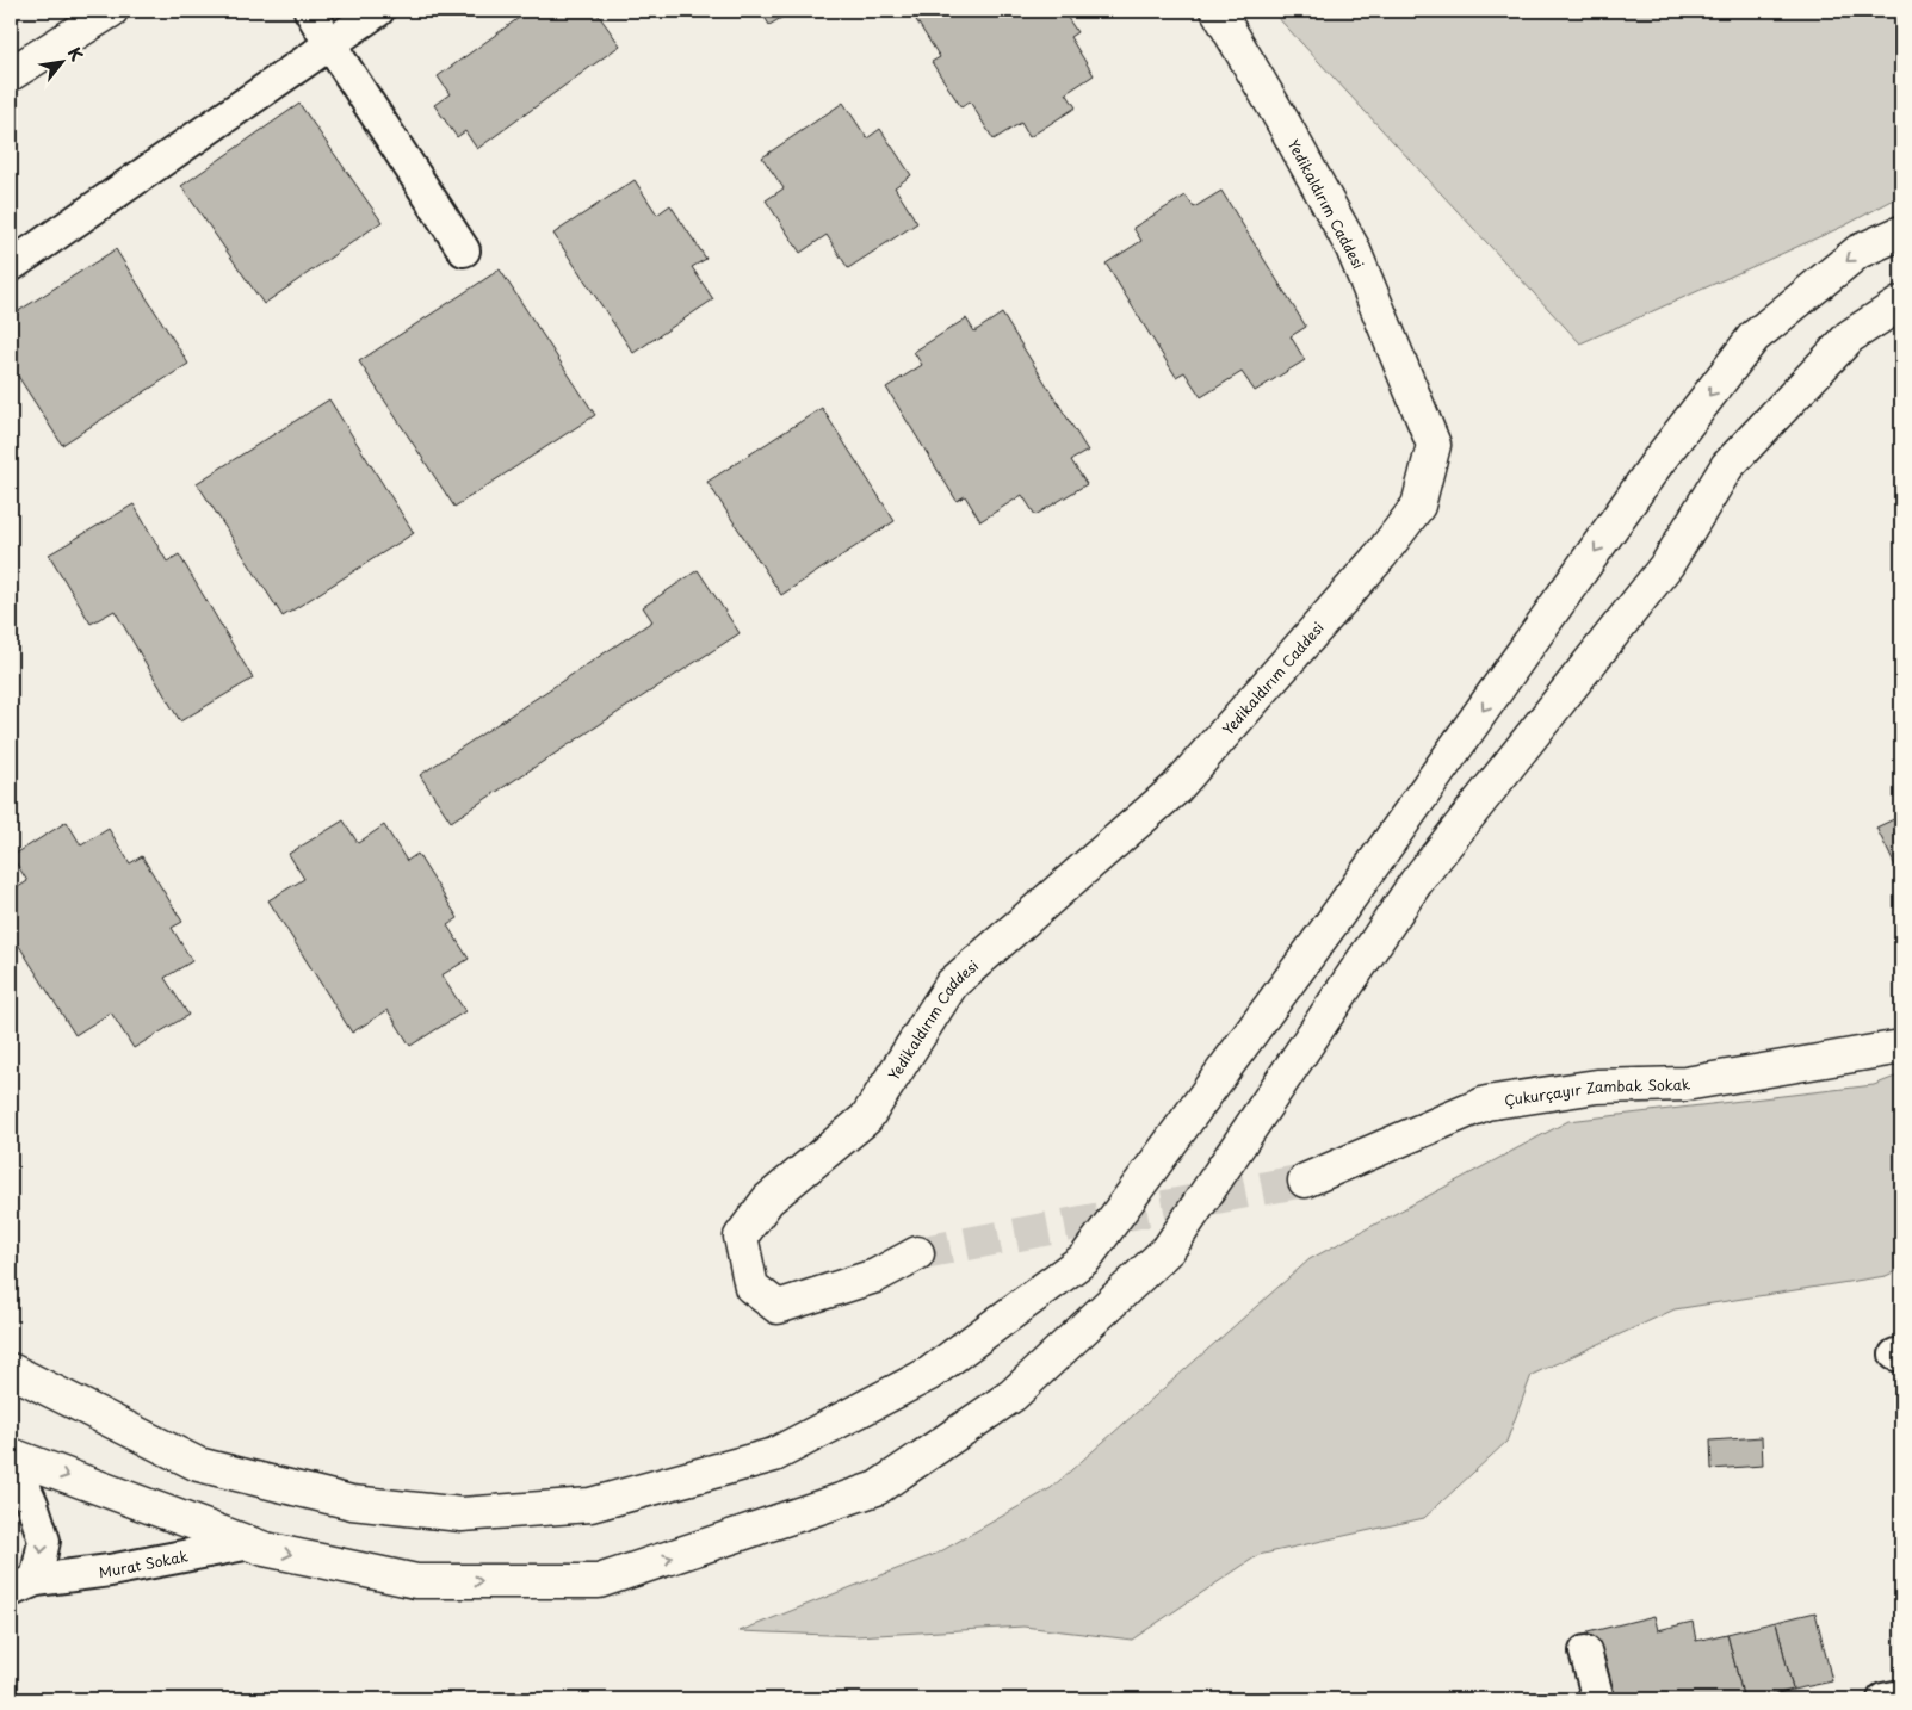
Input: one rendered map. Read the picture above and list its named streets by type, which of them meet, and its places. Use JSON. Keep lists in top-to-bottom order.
{
  "streets": {
    "main road": ["Yedikaldırım Caddesi", "Çukurçayır Zambak Sokak"],
    "street": ["Murat Sokak"]
  },
  "one_way": ["Murat Sokak"],
  "north": "top right"
}
